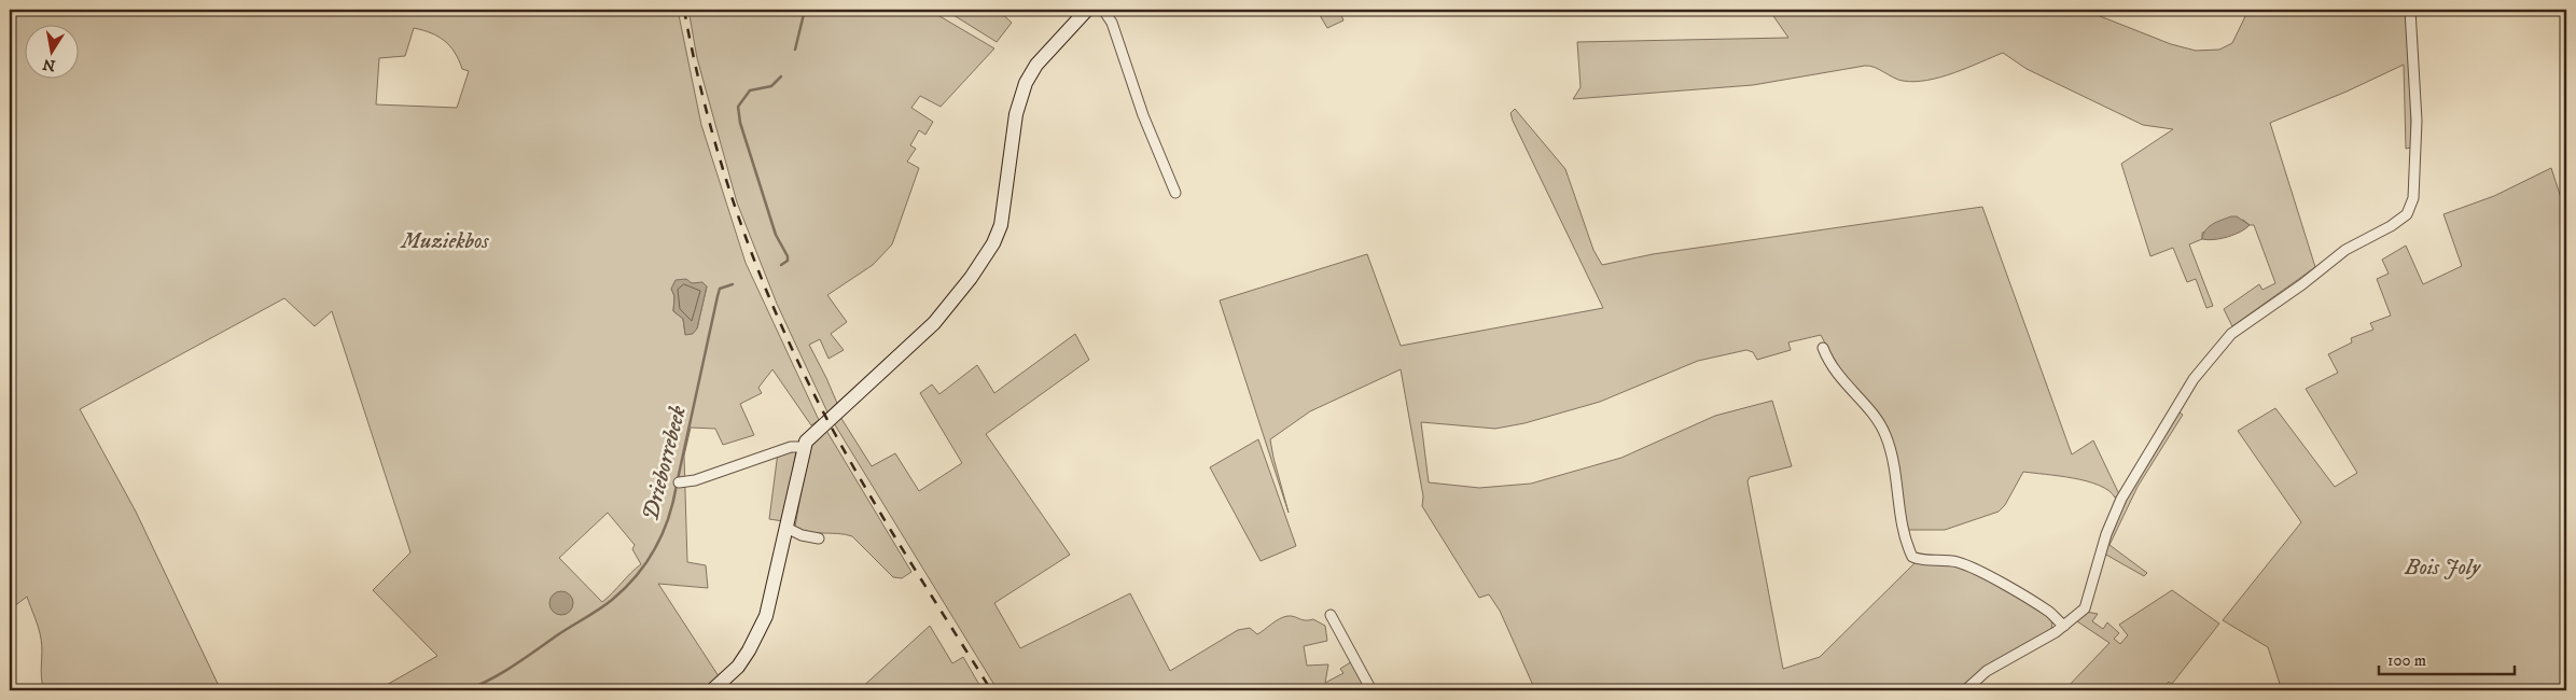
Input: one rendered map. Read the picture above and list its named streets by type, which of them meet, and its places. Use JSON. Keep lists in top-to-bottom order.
{
  "water": ["Drieborrebeek"],
  "parks": ["Muziekbos", "Bois Joly"],
  "scale_bar": "100 m",
  "north": "bottom"
}
